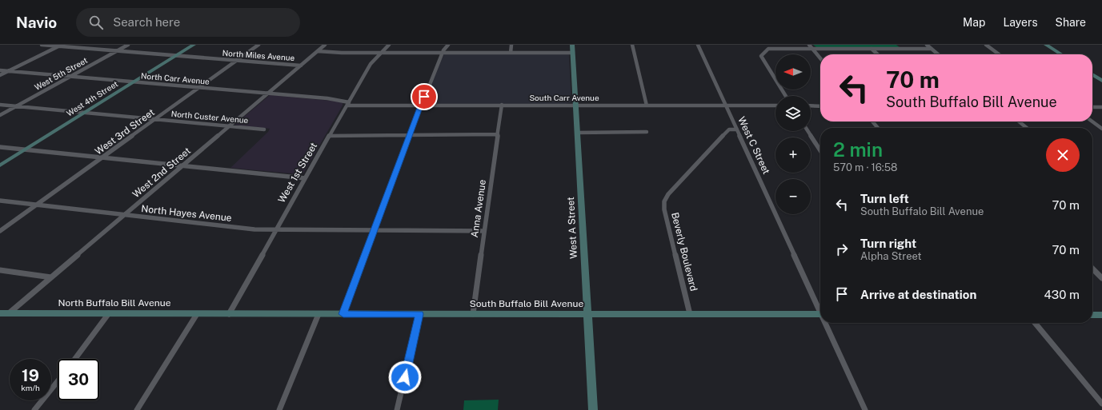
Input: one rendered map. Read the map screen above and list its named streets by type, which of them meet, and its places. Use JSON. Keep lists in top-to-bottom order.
{
  "streets": {
    "main road": [
      "West 4th Street",
      "West A Street",
      "North Buffalo Bill Avenue",
      "South Buffalo Bill Avenue"
    ],
    "street": [
      "North Miles Avenue",
      "West 5th Street",
      "North Carr Avenue",
      "South Carr Avenue",
      "North Custer Avenue",
      "West 3rd Street",
      "West C Street",
      "West 2nd Street",
      "West 1st Street",
      "Anna Avenue",
      "North Hayes Avenue",
      "Beverly Boulevard"
    ]
  },
  "crossings": [
    ["North Miles Avenue", "West 5th Street"],
    ["North Miles Avenue", "West 4th Street"],
    ["North Miles Avenue", "West 3rd Street"],
    ["North Miles Avenue", "West 2nd Street"],
    ["West 5th Street", "North Carr Avenue"],
    ["West 5th Street", "North Custer Avenue"],
    ["North Carr Avenue", "South Carr Avenue"],
    ["North Carr Avenue", "West 4th Street"],
    ["North Carr Avenue", "West 3rd Street"],
    ["North Carr Avenue", "West 2nd Street"],
    ["North Carr Avenue", "West 1st Street"],
    ["South Carr Avenue", "West C Street"],
    ["South Carr Avenue", "West 1st Street"],
    ["South Carr Avenue", "Anna Avenue"],
    ["South Carr Avenue", "West A Street"],
    ["West 4th Street", "North Custer Avenue"],
    ["North Custer Avenue", "West 3rd Street"],
    ["North Custer Avenue", "West 2nd Street"],
    ["West 3rd Street", "North Hayes Avenue"],
    ["West C Street", "Beverly Boulevard"],
    ["West 2nd Street", "North Hayes Avenue"],
    ["West 2nd Street", "North Buffalo Bill Avenue"],
    ["West 1st Street", "North Hayes Avenue"],
    ["West 1st Street", "North Buffalo Bill Avenue"],
    ["West 1st Street", "South Buffalo Bill Avenue"],
    ["Anna Avenue", "North Hayes Avenue"],
    ["Anna Avenue", "South Buffalo Bill Avenue"],
    ["West A Street", "South Buffalo Bill Avenue"],
    ["Beverly Boulevard", "South Buffalo Bill Avenue"],
    ["North Buffalo Bill Avenue", "South Buffalo Bill Avenue"]
  ],
  "north": "left",
  "page": {
    "header": "Navio",
    "search": "Search here",
    "nav": ["Map", "Layers", "Share"],
    "map_buttons": ["+", "−"],
    "turn": ["70 m", "South Buffalo Bill Avenue"],
    "heading": ["2 min", "570 m · 16:58"],
    "list": [
      {
        "name": "Turn left",
        "note": "South Buffalo Bill Avenue",
        "value": "70 m"
      },
      {
        "name": "Turn right",
        "note": "Alpha Street",
        "value": "70 m"
      },
      {
        "name": "Arrive at destination",
        "value": "430 m"
      }
    ],
    "speed": "19 km/h",
    "limit": "30"
  }
}
